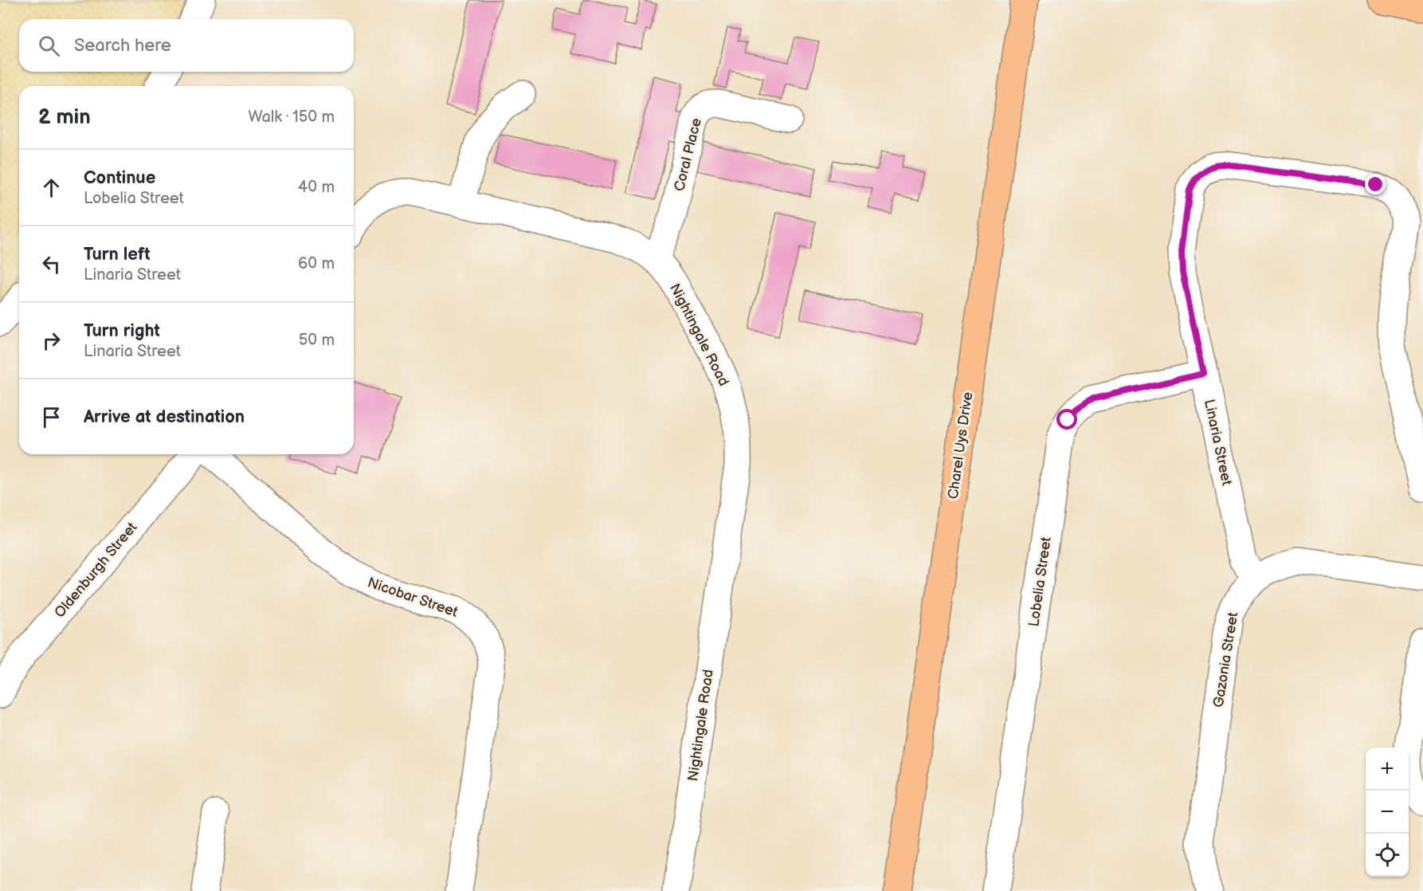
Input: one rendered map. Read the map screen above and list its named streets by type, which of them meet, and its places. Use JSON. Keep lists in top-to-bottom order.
{
  "streets": {
    "main road": ["Charel Uys Drive"],
    "street": [
      "Coral Place",
      "Nightingale Road",
      "Linaria Street",
      "Oldenburgh Street",
      "Lobelia Street",
      "Nicobar Street",
      "Gazonia Street"
    ]
  },
  "crossings": [
    ["Coral Place", "Nightingale Road"],
    ["Linaria Street", "Lobelia Street"],
    ["Linaria Street", "Gazonia Street"]
  ],
  "page": {
    "search": "Search here",
    "heading": ["2 min", "Walk · 150 m"],
    "list": [
      ["Continue", "Lobelia Street", "40 m"],
      ["Turn left", "Linaria Street", "60 m"],
      ["Turn right", "Linaria Street", "50 m"],
      "Arrive at destination"
    ],
    "map_buttons": ["+", "−"]
  }
}
